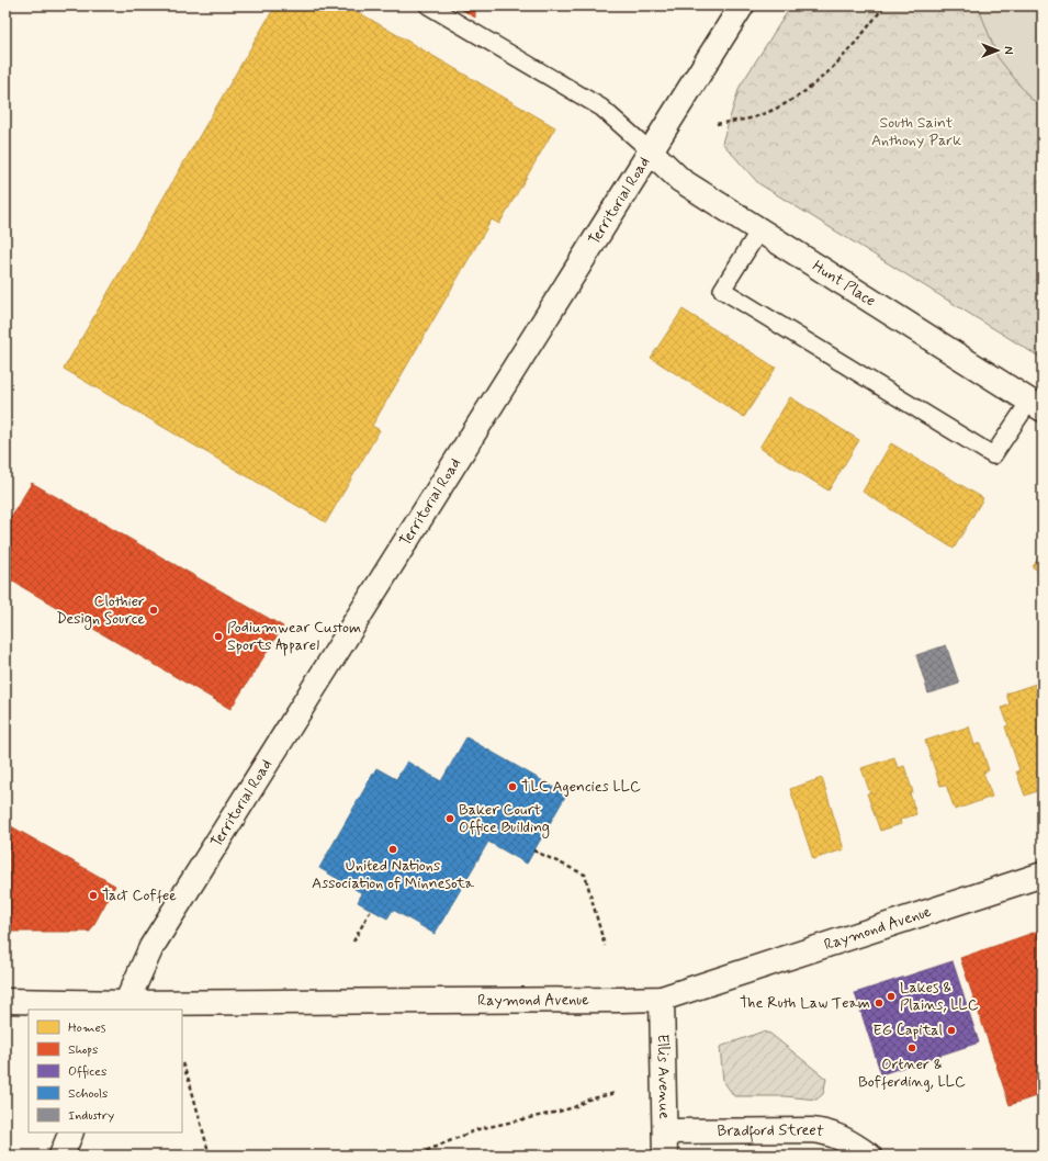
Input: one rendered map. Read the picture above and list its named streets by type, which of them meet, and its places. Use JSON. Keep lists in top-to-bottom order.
{
  "streets": {
    "street": [
      "Territorial Road",
      "Hunt Place",
      "Raymond Avenue",
      "Ellis Avenue",
      "Bradford Street"
    ]
  },
  "crossings": [
    ["Territorial Road", "Hunt Place"],
    ["Territorial Road", "Raymond Avenue"],
    ["Raymond Avenue", "Ellis Avenue"],
    ["Ellis Avenue", "Bradford Street"]
  ],
  "parks": ["South Saint Anthony Park"],
  "places": [
    "Clothier Design Source",
    "Podiumwear Custom Sports Apparel",
    "TLC Agencies LLC",
    "Baker Court Office Building",
    "United Nations Association of Minnesota",
    "Tact Coffee",
    "Lakes & Plains, LLC",
    "The Ruth Law Team",
    "EG Capital",
    "Ortner & Bofferding, LLC"
  ],
  "legend": [
    "Homes",
    "Shops",
    "Offices",
    "Schools",
    "Industry"
  ],
  "north": "right"
}
